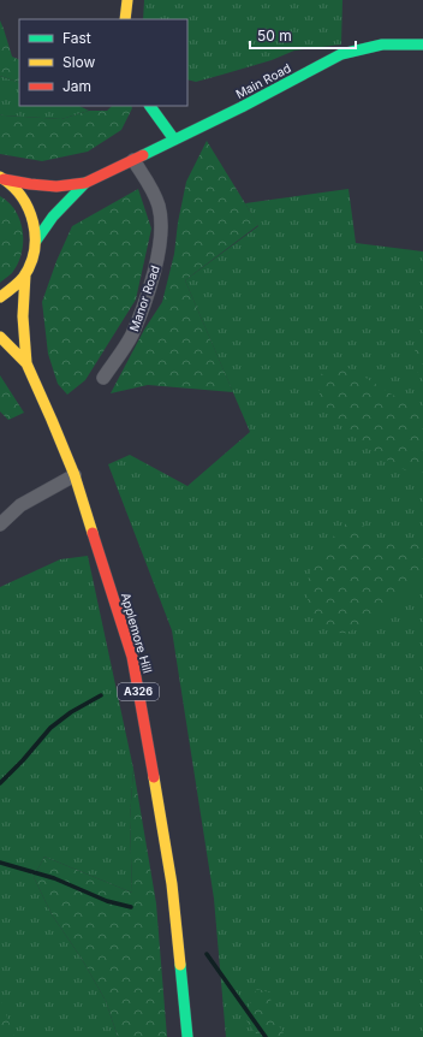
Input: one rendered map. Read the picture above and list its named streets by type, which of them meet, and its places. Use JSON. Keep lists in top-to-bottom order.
{
  "streets": {
    "main road": ["Main Road", "Applemore Hill", "A326"],
    "street": ["Manor Road"]
  },
  "crossings": [
    ["Main Road", "Manor Road"]
  ],
  "legend": ["Fast", "Slow", "Jam"],
  "scale_bar": "50 m"
}
